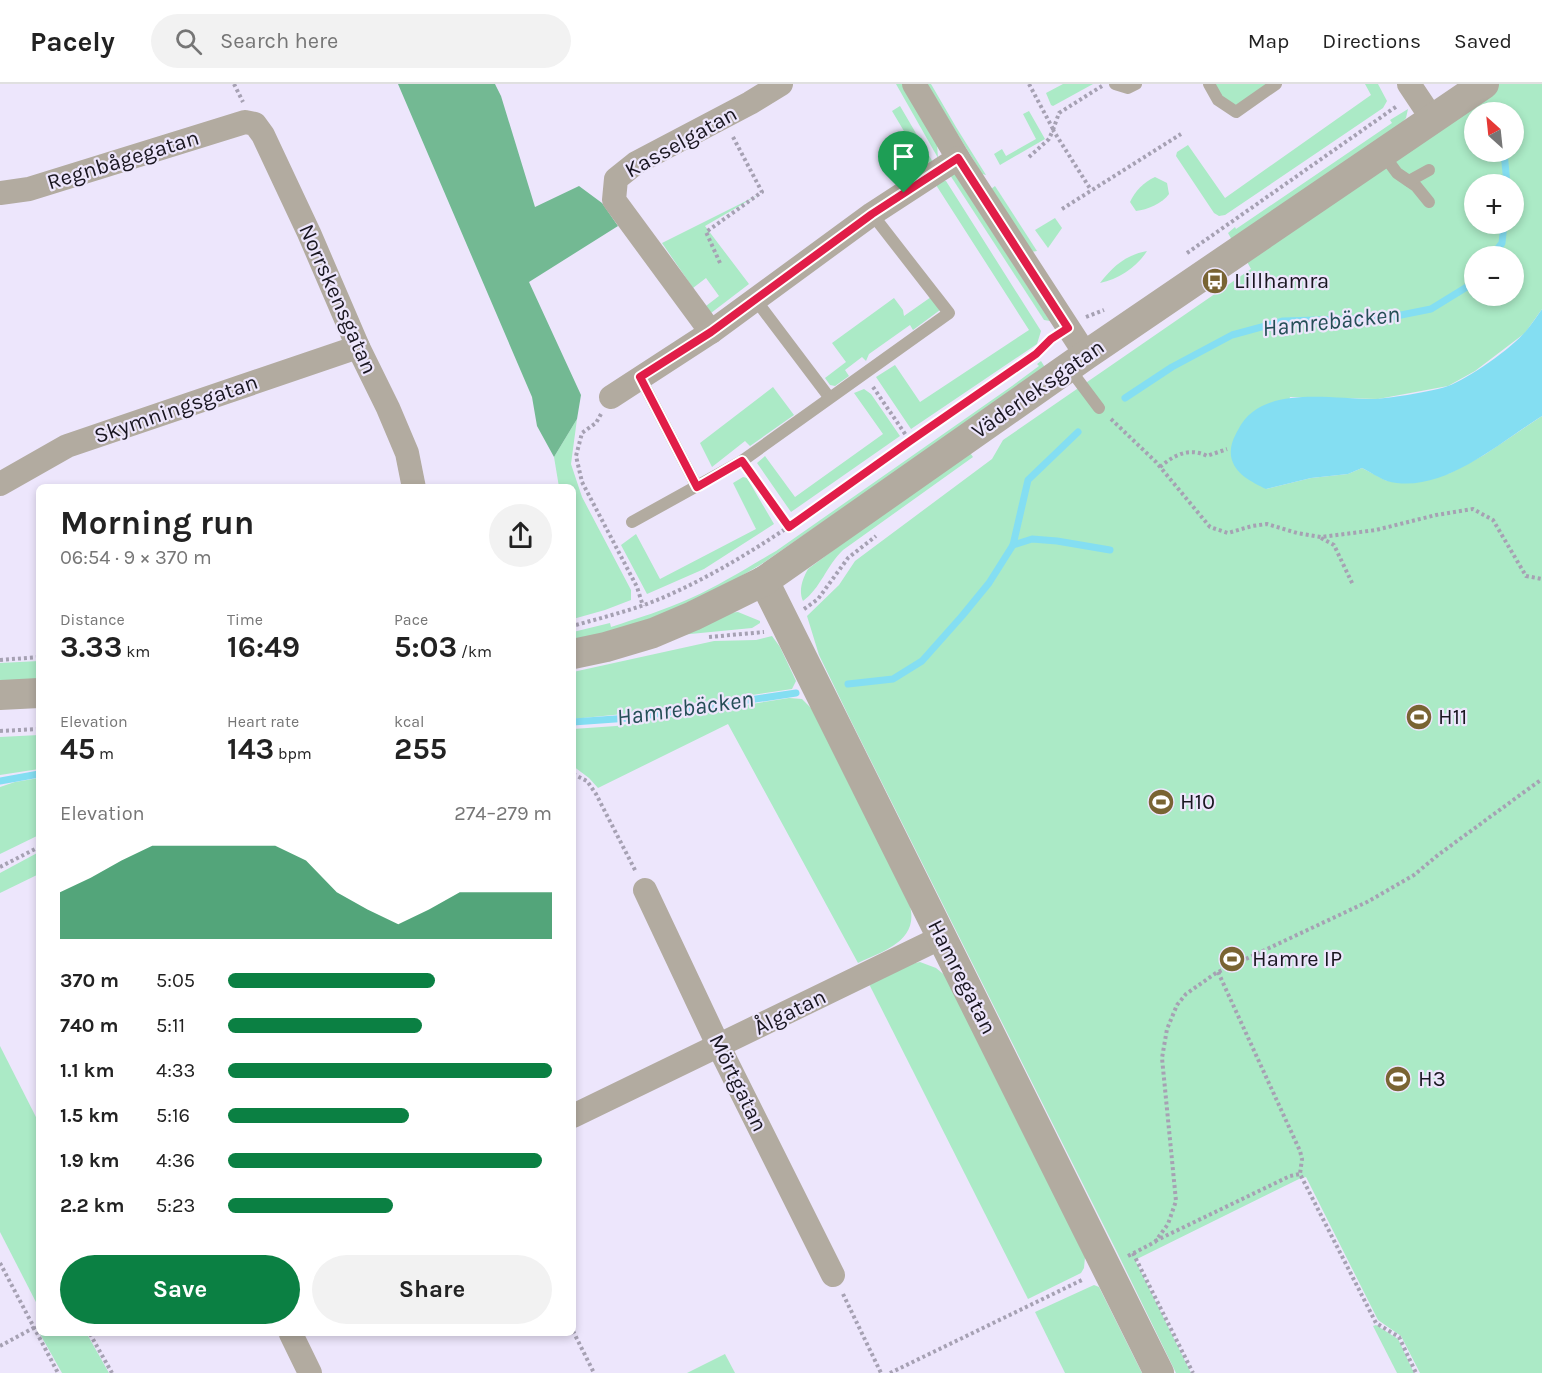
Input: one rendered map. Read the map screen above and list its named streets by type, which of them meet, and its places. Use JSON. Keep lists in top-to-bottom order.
{
  "streets": {
    "street": [
      "Kasselgatan",
      "Regnbågegatan",
      "Norrskensgatan",
      "Väderleksgatan",
      "Skymningsgatan",
      "Hamregatan",
      "Ålgatan",
      "Mörtgatan"
    ]
  },
  "crossings": [
    ["Regnbågegatan", "Norrskensgatan"],
    ["Norrskensgatan", "Skymningsgatan"],
    ["Väderleksgatan", "Hamregatan"],
    ["Hamregatan", "Ålgatan"],
    ["Ålgatan", "Mörtgatan"]
  ],
  "water": ["Hamrebäcken"],
  "places": {
    "bus stop": ["Lillhamra"],
    "sports": [
      "H11",
      "H10",
      "Hamre IP",
      "H3"
    ]
  },
  "north": "top left",
  "page": {
    "header": "Pacely",
    "search": "Search here",
    "nav": ["Map", "Directions", "Saved"],
    "map_buttons": ["+", "−"],
    "heading": ["Morning run", "06:54 · 9 × 370 m"],
    "stats": [
      ["Distance", "3.33 km"],
      ["Time", "16:49"],
      ["Pace", "5:03 /km"],
      ["Elevation", "45 m"],
      ["Heart rate", "143 bpm"],
      ["kcal", "255"]
    ],
    "chart": ["Elevation", "274–279 m"],
    "list": [
      {
        "name": "370 m",
        "note": "5:05"
      },
      {
        "name": "740 m",
        "note": "5:11"
      },
      {
        "name": "1.1 km",
        "note": "4:33"
      },
      {
        "name": "1.5 km",
        "note": "5:16"
      },
      {
        "name": "1.9 km",
        "note": "4:36"
      },
      {
        "name": "2.2 km",
        "note": "5:23"
      }
    ],
    "buttons": ["Save", "Share"]
  }
}
